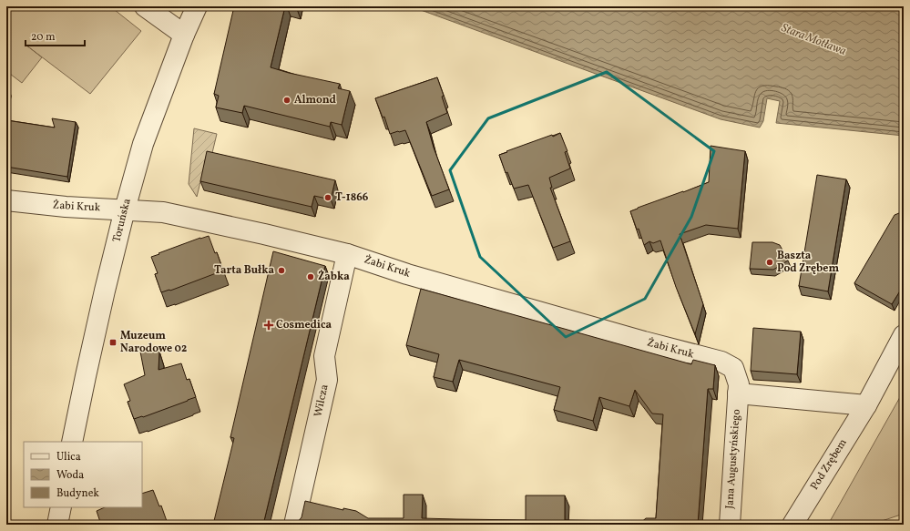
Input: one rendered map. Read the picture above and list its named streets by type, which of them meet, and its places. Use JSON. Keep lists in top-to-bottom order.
{
  "streets": {
    "street": [
      "Żabi Kruk",
      "Toruńska",
      "Wilcza",
      "Jana Augustyńskiego",
      "Pod Zrębem"
    ]
  },
  "crossings": [
    ["Żabi Kruk", "Toruńska"],
    ["Żabi Kruk", "Wilcza"],
    ["Żabi Kruk", "Jana Augustyńskiego"]
  ],
  "water": ["Stara Motława"],
  "places": {
    "other": [
      "Almond",
      "T-1866",
      "Baszta Pod Zrębem",
      "Tarta Bułka",
      "Żabka"
    ],
    "health": ["Cosmedica"],
    "transit": ["Muzeum Narodowe 02"]
  },
  "legend": ["Ulica", "Woda", "Budynek"],
  "scale_bar": "20 m"
}
